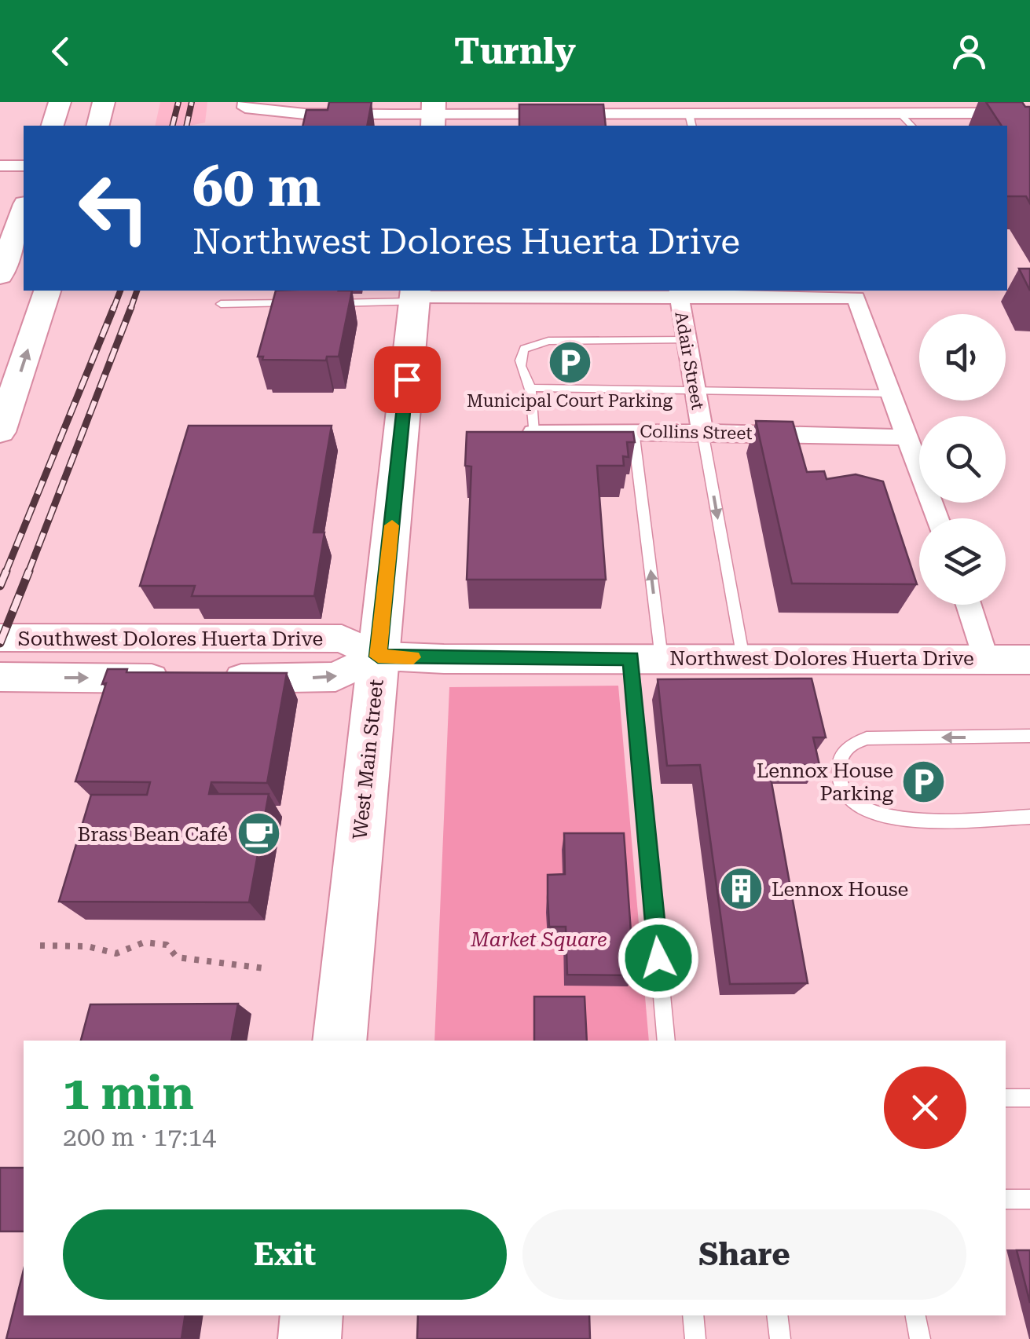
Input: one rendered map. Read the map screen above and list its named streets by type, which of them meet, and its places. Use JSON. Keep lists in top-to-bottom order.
{
  "streets": {
    "main road": ["West Main Street"],
    "street": [
      "Adair Street",
      "Collins Street",
      "Southwest Dolores Huerta Drive",
      "Northwest Dolores Huerta Drive"
    ]
  },
  "crossings": [
    ["Adair Street", "Collins Street"],
    ["Southwest Dolores Huerta Drive", "Northwest Dolores Huerta Drive"],
    ["Southwest Dolores Huerta Drive", "West Main Street"],
    ["Northwest Dolores Huerta Drive", "West Main Street"]
  ],
  "parks": ["Market Square"],
  "places": {
    "parking": ["Municipal Court Parking", "Lennox House Parking"],
    "cafe": ["Brass Bean Café"],
    "building": ["Lennox House"]
  },
  "page": {
    "header": "Turnly",
    "turn": ["60 m", "Northwest Dolores Huerta Drive"],
    "heading": ["1 min", "200 m · 17:14"],
    "buttons": ["Exit", "Share"]
  }
}
